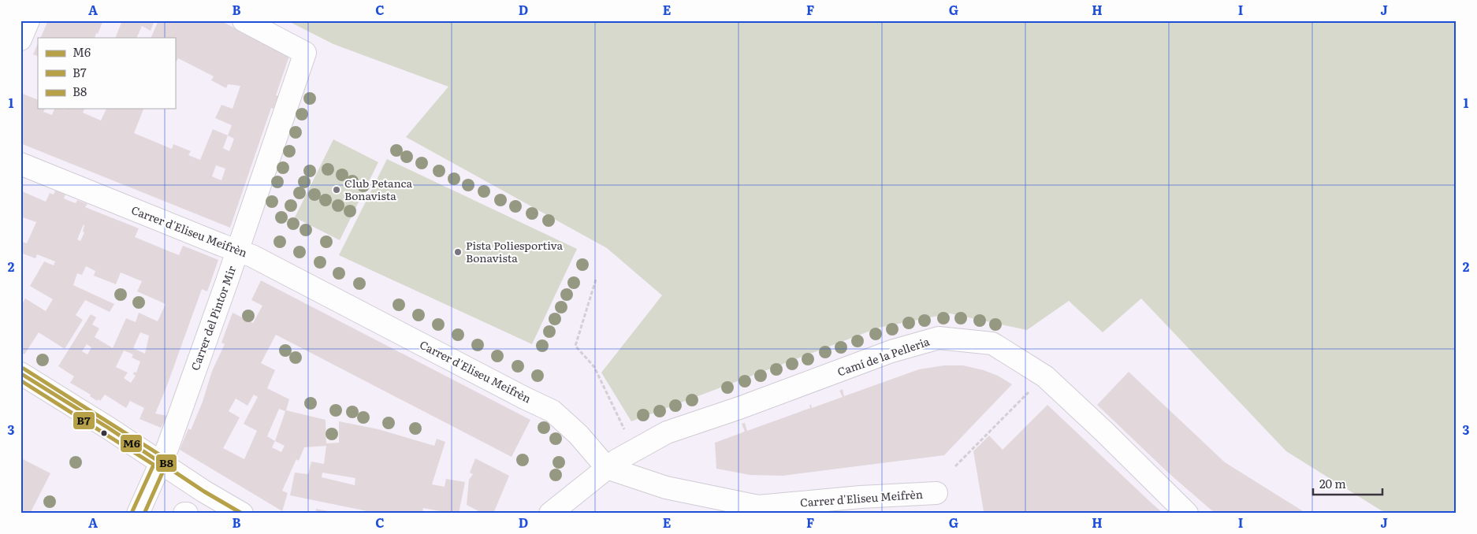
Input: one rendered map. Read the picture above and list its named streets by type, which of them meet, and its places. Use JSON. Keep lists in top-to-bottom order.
{
  "streets": {
    "street": ["Carrer d'Eliseu Meifrèn", "Carrer del Pintor Mir", "Camí de la Pelleria"]
  },
  "crossings": [
    ["Carrer d'Eliseu Meifrèn", "Carrer del Pintor Mir"],
    ["Carrer d'Eliseu Meifrèn", "Camí de la Pelleria"]
  ],
  "places": ["Club Petanca Bonavista", "Pista Poliesportiva Bonavista"],
  "lines": ["transit line B8", "transit line M6", "transit line B7"],
  "legend": ["M6", "B7", "B8"],
  "scale_bar": "20 m",
  "grid": {
    "columns": [
      "A",
      "B",
      "C",
      "D",
      "E",
      "F",
      "G",
      "H",
      "I",
      "J"
    ],
    "rows": ["1", "2", "3"]
  }
}
